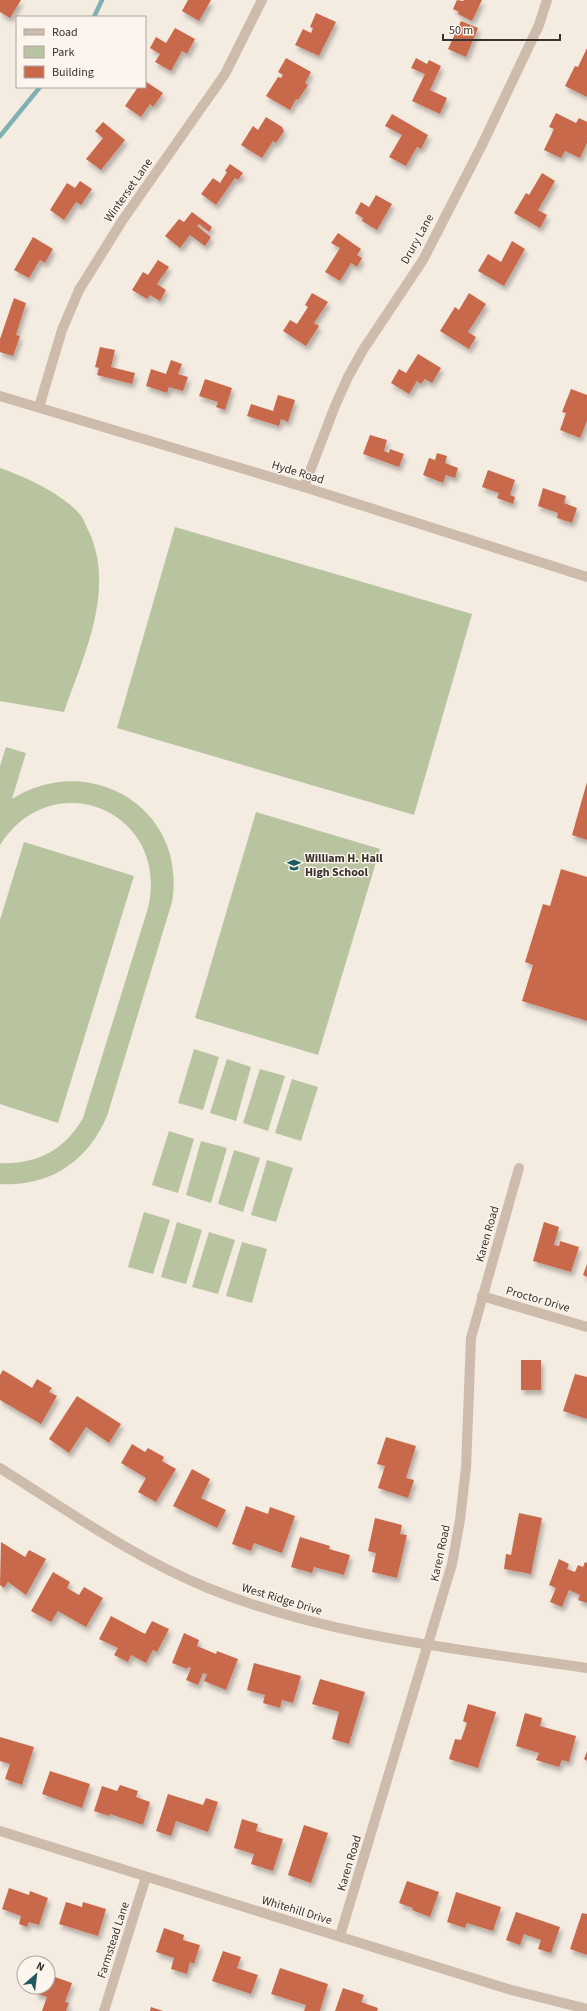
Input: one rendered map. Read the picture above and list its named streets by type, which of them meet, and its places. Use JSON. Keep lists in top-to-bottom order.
{
  "streets": {
    "street": [
      "Winterset Lane",
      "Drury Lane",
      "Hyde Road",
      "Karen Road",
      "Proctor Drive",
      "West Ridge Drive",
      "Whitehill Drive",
      "Farmstead Lane"
    ]
  },
  "crossings": [
    ["Winterset Lane", "Hyde Road"],
    ["Drury Lane", "Hyde Road"],
    ["Karen Road", "Proctor Drive"],
    ["Karen Road", "West Ridge Drive"],
    ["Karen Road", "Whitehill Drive"],
    ["Whitehill Drive", "Farmstead Lane"]
  ],
  "places": {
    "school or university": ["William H. Hall High School"]
  },
  "legend": ["Road", "Park", "Building"],
  "scale_bar": "50 m",
  "north": "top right"
}
